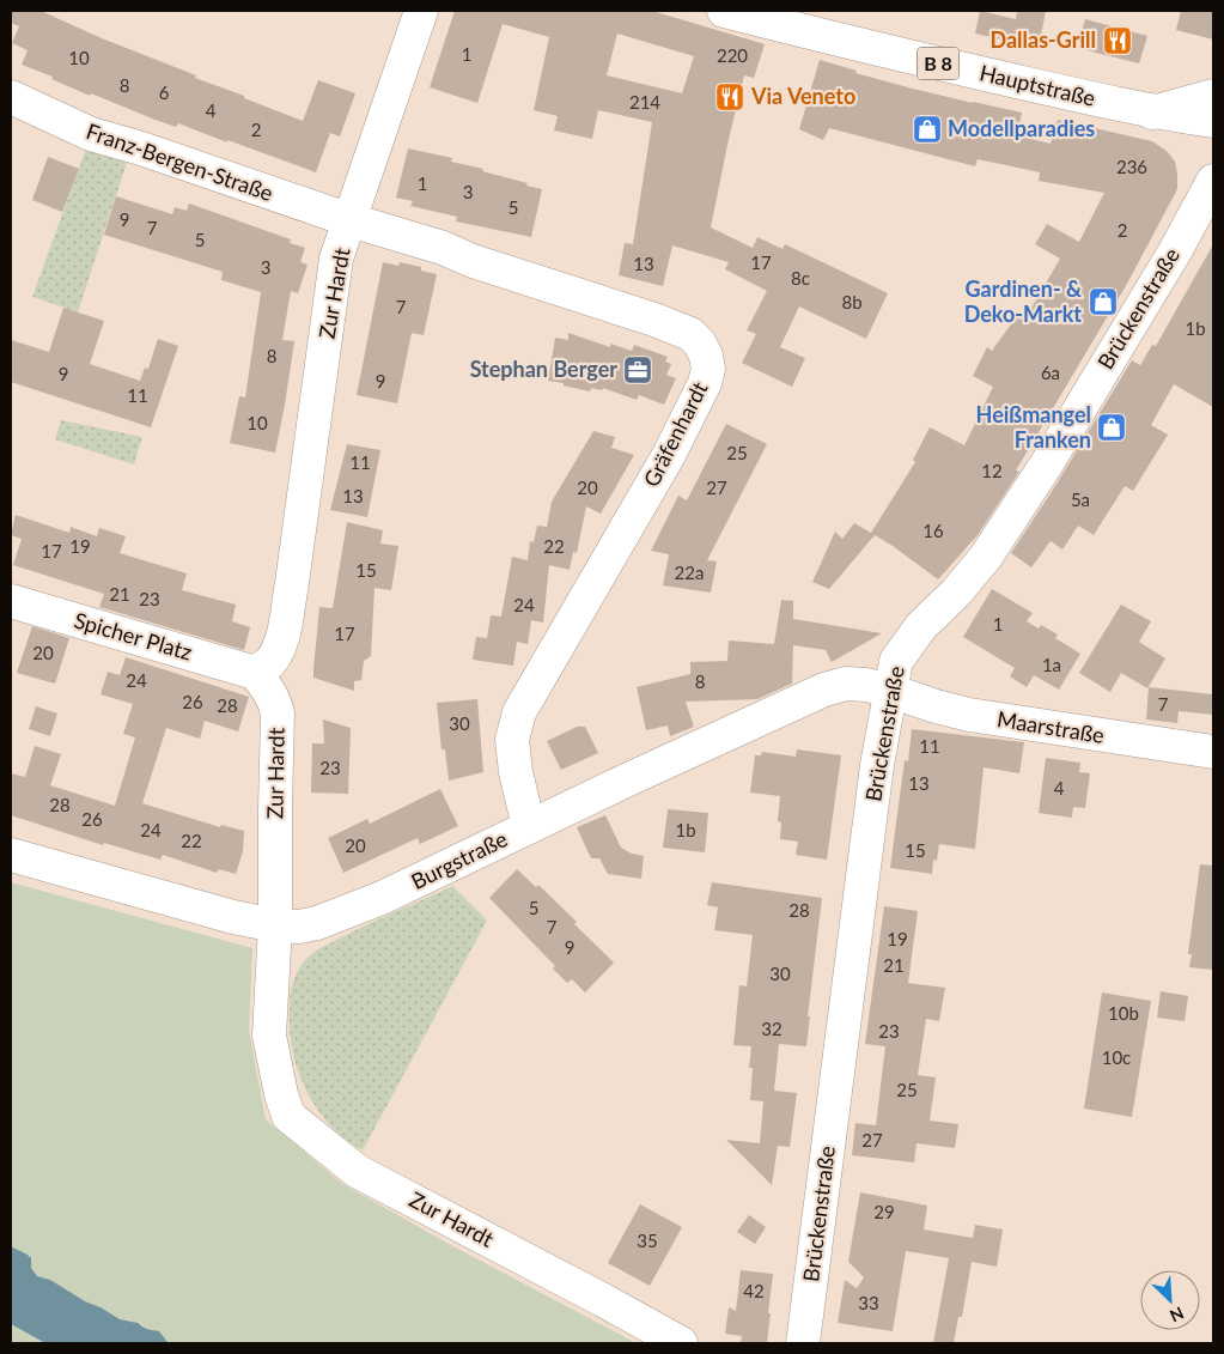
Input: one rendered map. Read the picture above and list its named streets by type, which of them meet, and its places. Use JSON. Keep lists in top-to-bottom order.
{
  "streets": {
    "street": [
      "B 8",
      "Hauptstraße",
      "Franz-Bergen-Straße",
      "Zur Hardt",
      "Brückenstraße",
      "Gräfenhardt",
      "Spicher Platz",
      "Maarstraße",
      "Burgstraße"
    ]
  },
  "crossings": [
    ["Franz-Bergen-Straße", "Zur Hardt"],
    ["Franz-Bergen-Straße", "Gräfenhardt"],
    ["Zur Hardt", "Gräfenhardt"],
    ["Zur Hardt", "Spicher Platz"],
    ["Zur Hardt", "Burgstraße"],
    ["Brückenstraße", "Maarstraße"],
    ["Brückenstraße", "Burgstraße"],
    ["Gräfenhardt", "Burgstraße"],
    ["Maarstraße", "Burgstraße"]
  ],
  "places": {
    "restaurant": ["Dallas-Grill", "Via Veneto"],
    "shop": ["Modellparadies", "Gardinen- & Deko-Markt", "Heißmangel Franken"],
    "office": ["Stephan Berger"]
  },
  "house_numbers": [
    "1",
    "220",
    "10",
    "8",
    "6",
    "214",
    "4",
    "2",
    "236",
    "1",
    "3",
    "5",
    "9",
    "7",
    "2",
    "5",
    "17",
    "13",
    "3",
    "8c",
    "8b",
    "7",
    "1b",
    "8",
    "6a",
    "9",
    "9",
    "11",
    "10",
    "25",
    "11",
    "12",
    "20",
    "27",
    "13",
    "5a",
    "16",
    "19",
    "22",
    "17",
    "15",
    "22a",
    "21",
    "23",
    "24",
    "1",
    "17",
    "20",
    "1a",
    "24",
    "8",
    "26",
    "7",
    "28",
    "30",
    "11",
    "23",
    "13",
    "4",
    "28",
    "26",
    "24",
    "1b",
    "22",
    "20",
    "15",
    "5",
    "28",
    "7",
    "19",
    "9",
    "21",
    "30",
    "10b",
    "32",
    "23",
    "10c",
    "25",
    "27",
    "29",
    "35",
    "42",
    "33"
  ],
  "north": "bottom right"
}
